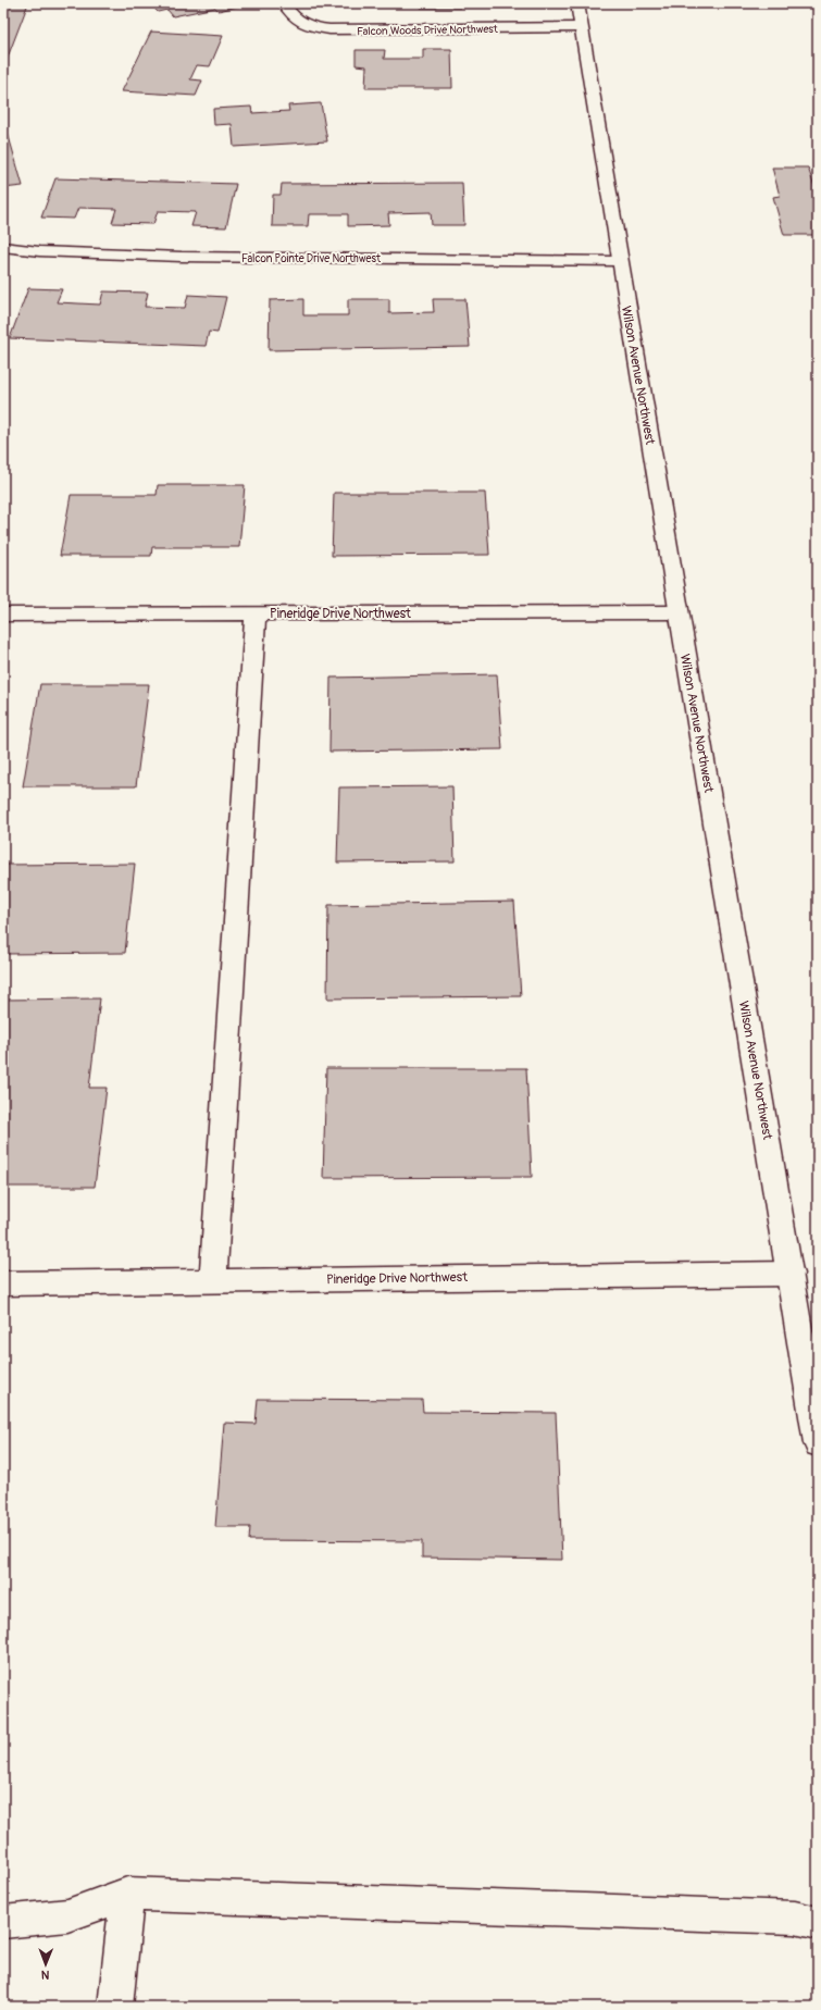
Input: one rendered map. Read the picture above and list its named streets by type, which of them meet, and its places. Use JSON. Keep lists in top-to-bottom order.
{
  "streets": {
    "street": [
      "Falcon Woods Drive Northwest",
      "Falcon Pointe Drive Northwest",
      "Wilson Avenue Northwest",
      "Pineridge Drive Northwest"
    ]
  },
  "crossings": [
    ["Falcon Woods Drive Northwest", "Wilson Avenue Northwest"],
    ["Falcon Pointe Drive Northwest", "Wilson Avenue Northwest"],
    ["Wilson Avenue Northwest", "Pineridge Drive Northwest"]
  ],
  "north": "bottom"
}
